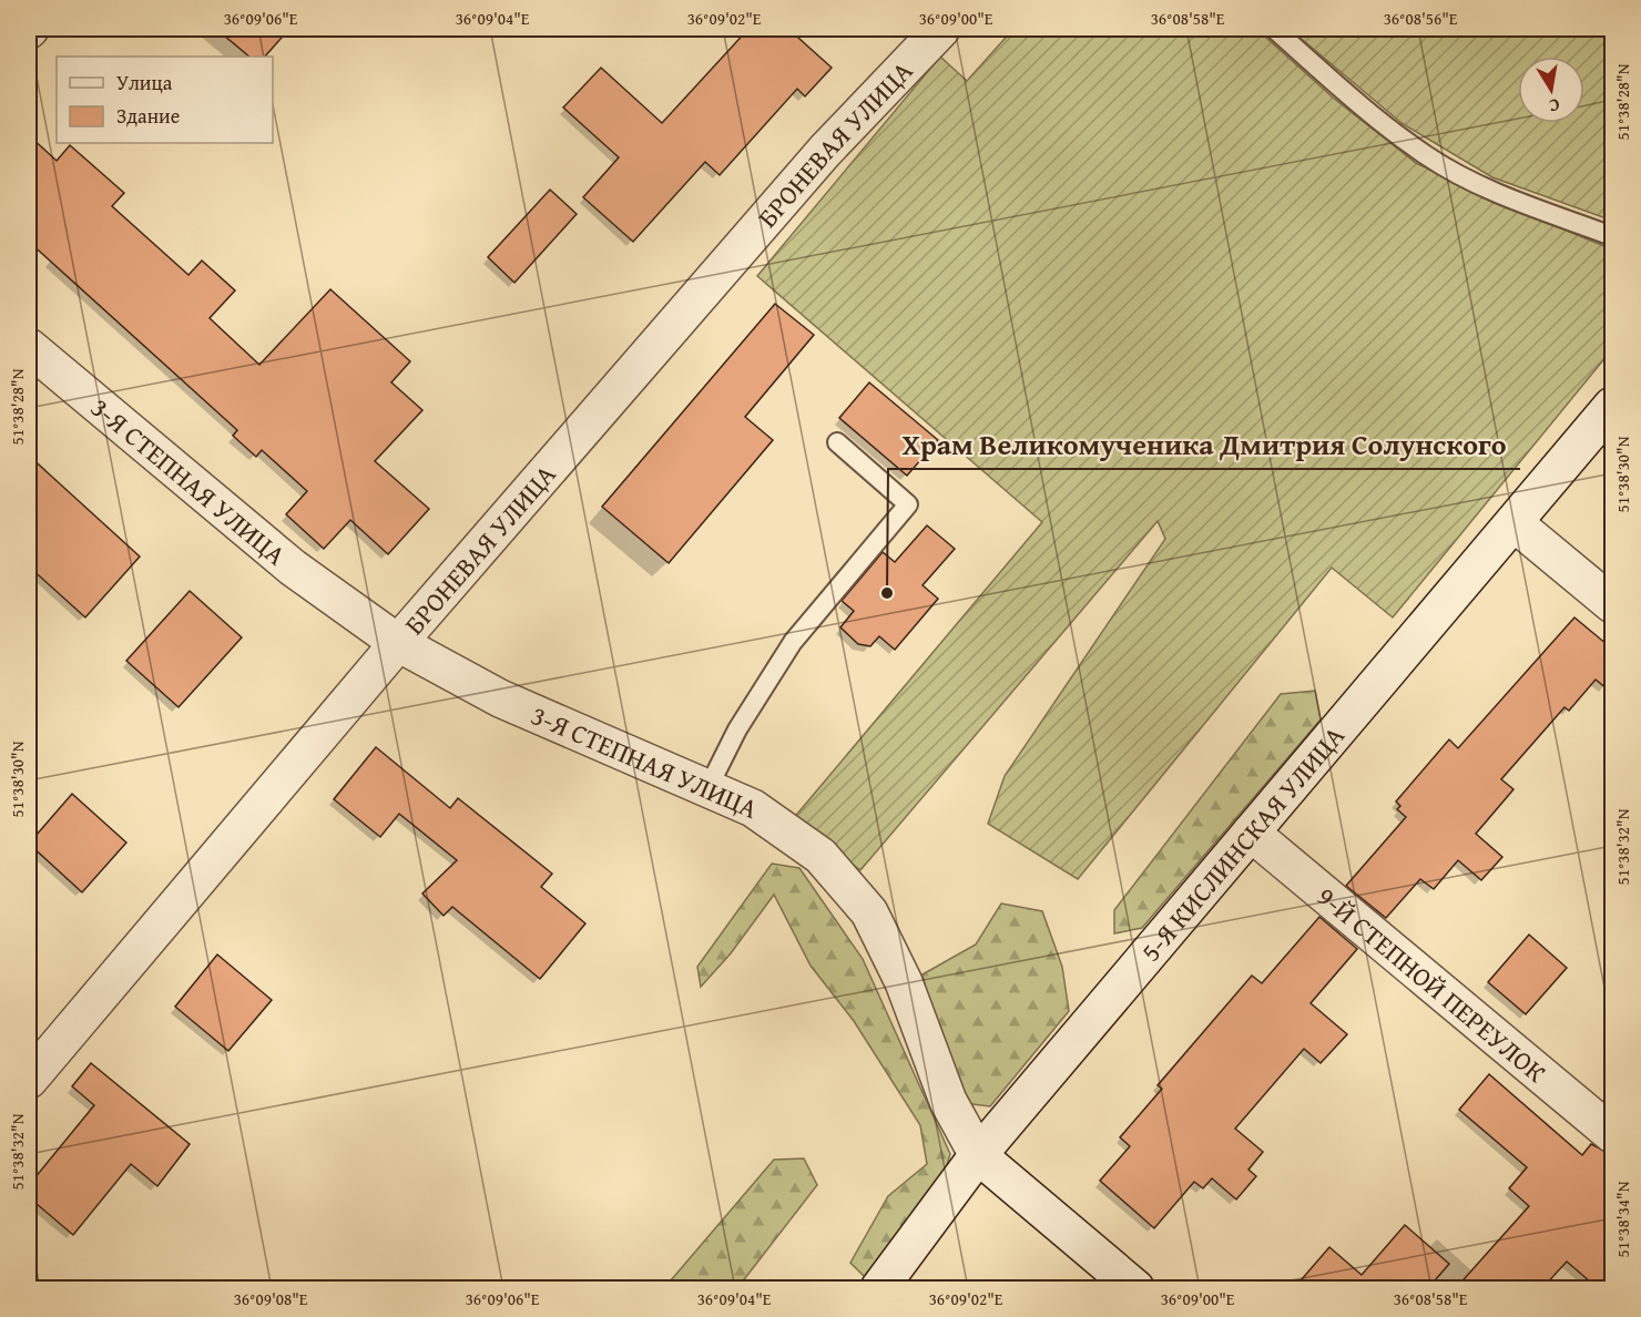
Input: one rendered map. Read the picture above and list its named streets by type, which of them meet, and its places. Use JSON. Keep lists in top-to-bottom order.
{
  "streets": {
    "street": [
      "БРОНЕВАЯ УЛИЦА",
      "3-Я СТЕПНАЯ УЛИЦА",
      "5-Я КИСЛИНСКАЯ УЛИЦА",
      "9-Й СТЕПНОЙ ПЕРЕУЛОК"
    ]
  },
  "crossings": [
    ["БРОНЕВАЯ УЛИЦА", "3-Я СТЕПНАЯ УЛИЦА"],
    ["3-Я СТЕПНАЯ УЛИЦА", "5-Я КИСЛИНСКАЯ УЛИЦА"],
    ["5-Я КИСЛИНСКАЯ УЛИЦА", "9-Й СТЕПНОЙ ПЕРЕУЛОК"]
  ],
  "places": ["Храм Великомученика Дмитрия Солунского"],
  "legend": ["Улица", "Здание"],
  "north": "bottom",
  "coordinates": [
    "36°09'06\"E",
    "36°09'04\"E",
    "36°09'02\"E",
    "36°09'00\"E",
    "36°08'58\"E",
    "36°08'56\"E",
    "51°38'28\"N",
    "51°38'30\"N",
    "51°38'32\"N",
    "51°38'34\"N",
    "36°09'08\"E"
  ]
}
